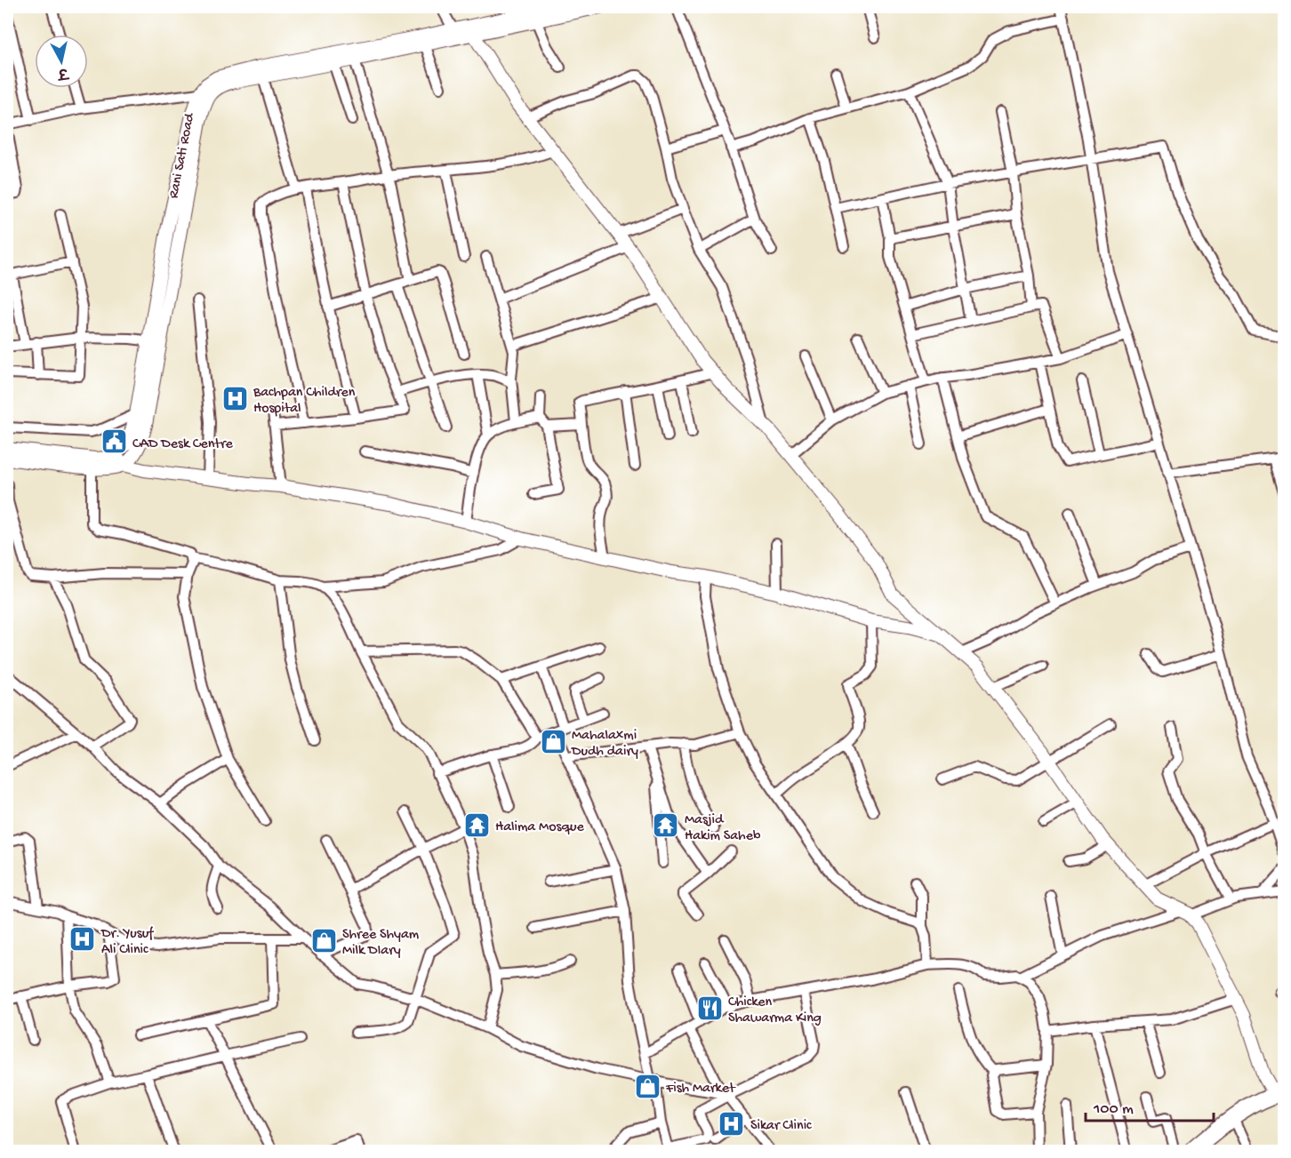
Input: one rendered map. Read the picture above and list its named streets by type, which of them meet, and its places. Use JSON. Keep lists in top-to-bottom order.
{
  "streets": {
    "street": ["Rani Sati Road"]
  },
  "places": {
    "hospital": ["Bachpan Children Hospital", "Dr. Yusuf Ali Clinic", "Sikar Clinic"],
    "public building": ["CAD Desk Centre"],
    "shop": ["Mahalaxmi Dudh dairy", "Shree Shyam Milk DIary", "Fish Market"],
    "temple": ["Halima Mosque", "Masjid Hakim Saheb"],
    "restaurant": ["Chicken Shawarma King"]
  },
  "scale_bar": "100 m",
  "north": "bottom"
}
